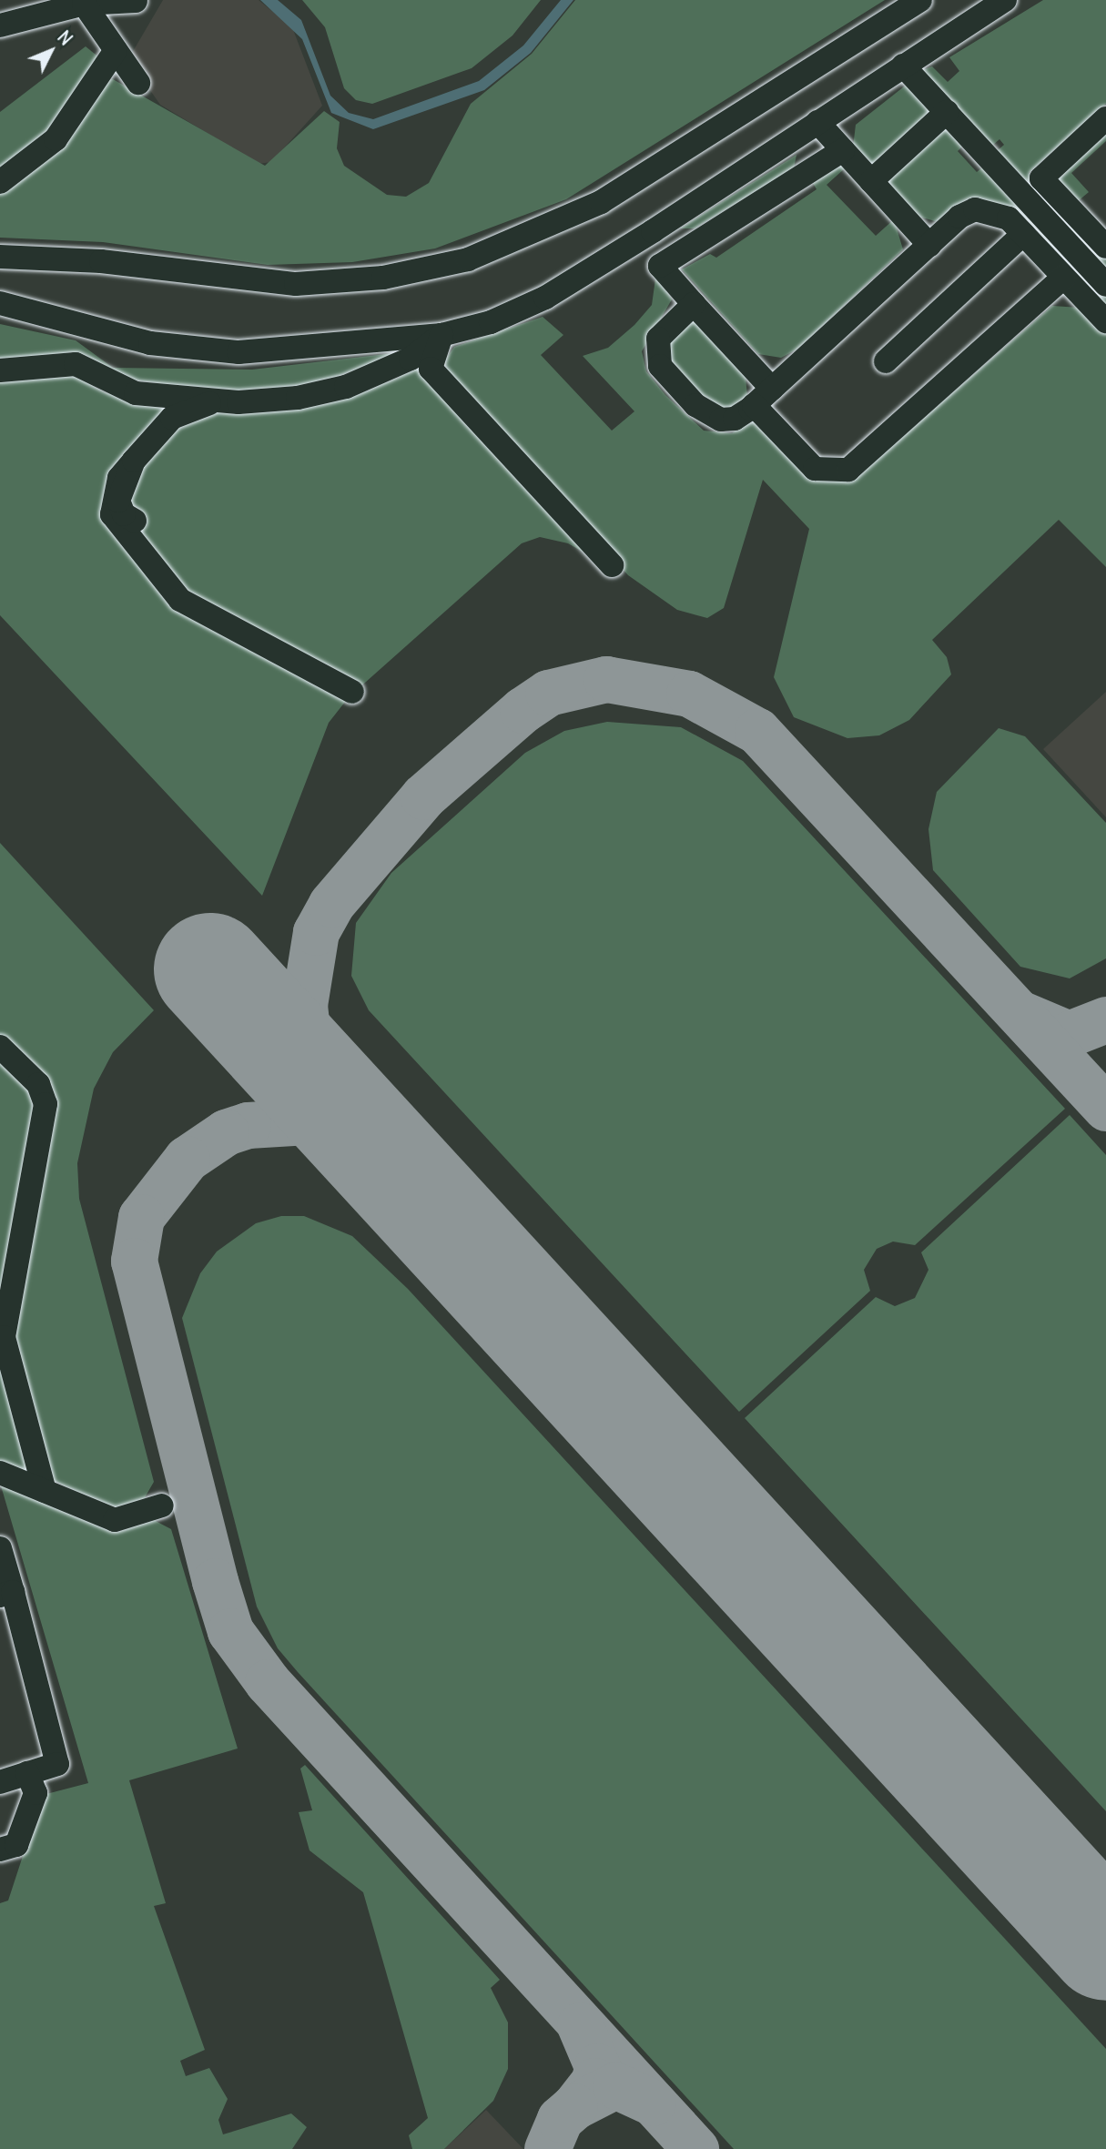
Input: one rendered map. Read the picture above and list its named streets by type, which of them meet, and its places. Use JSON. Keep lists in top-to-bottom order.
{
  "north": "top right"
}
